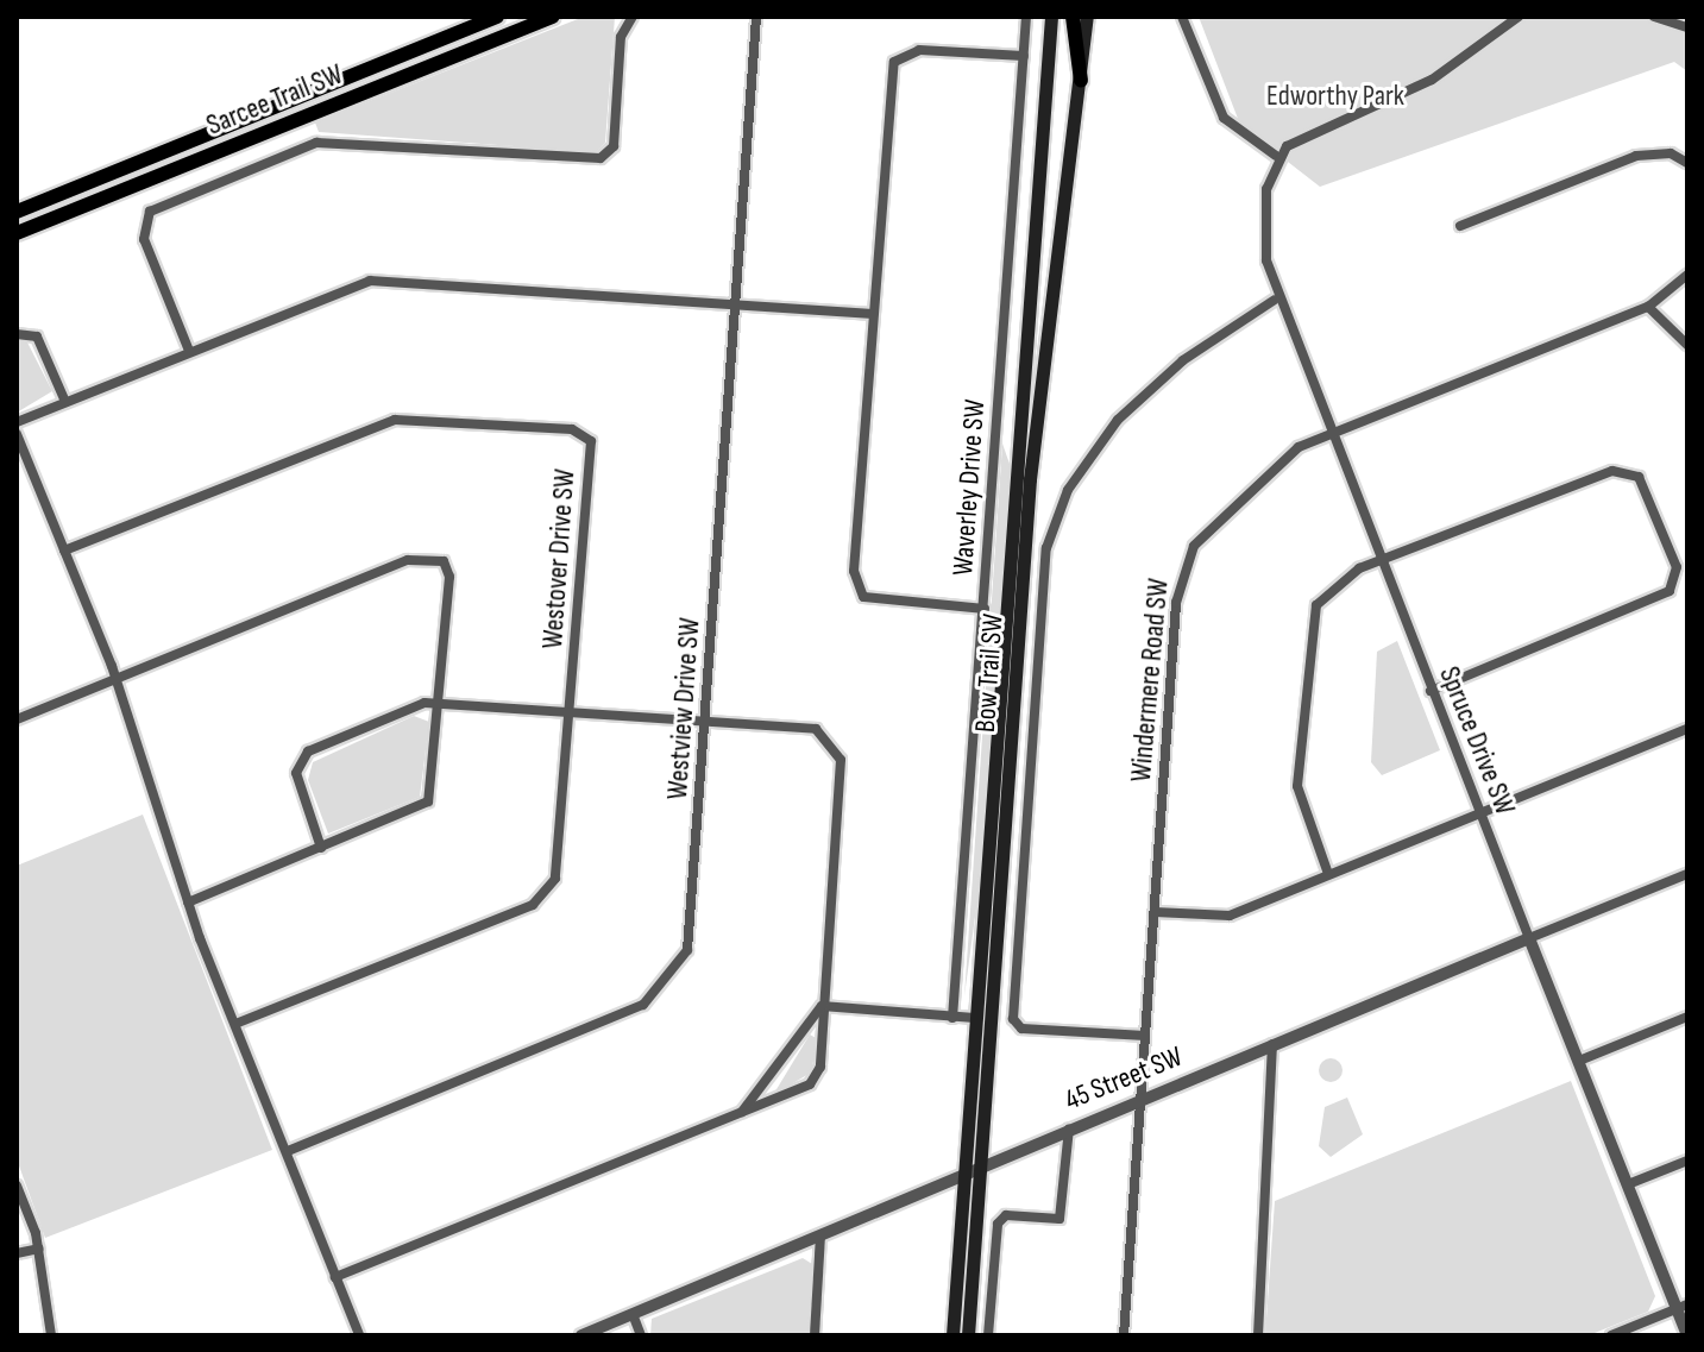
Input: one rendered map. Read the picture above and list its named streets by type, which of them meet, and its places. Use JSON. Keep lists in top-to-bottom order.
{
  "streets": {
    "highway": ["Sarcee Trail SW"],
    "main road": ["Bow Trail SW"],
    "street": [
      "Waverley Drive SW",
      "Westover Drive SW",
      "Windermere Road SW",
      "Westview Drive SW",
      "Spruce Drive SW",
      "45 Street SW"
    ]
  },
  "crossings": [
    ["Bow Trail SW", "45 Street SW"],
    ["Windermere Road SW", "Spruce Drive SW"],
    ["Windermere Road SW", "45 Street SW"],
    ["Spruce Drive SW", "45 Street SW"]
  ],
  "parks": ["Edworthy Park"]
}
